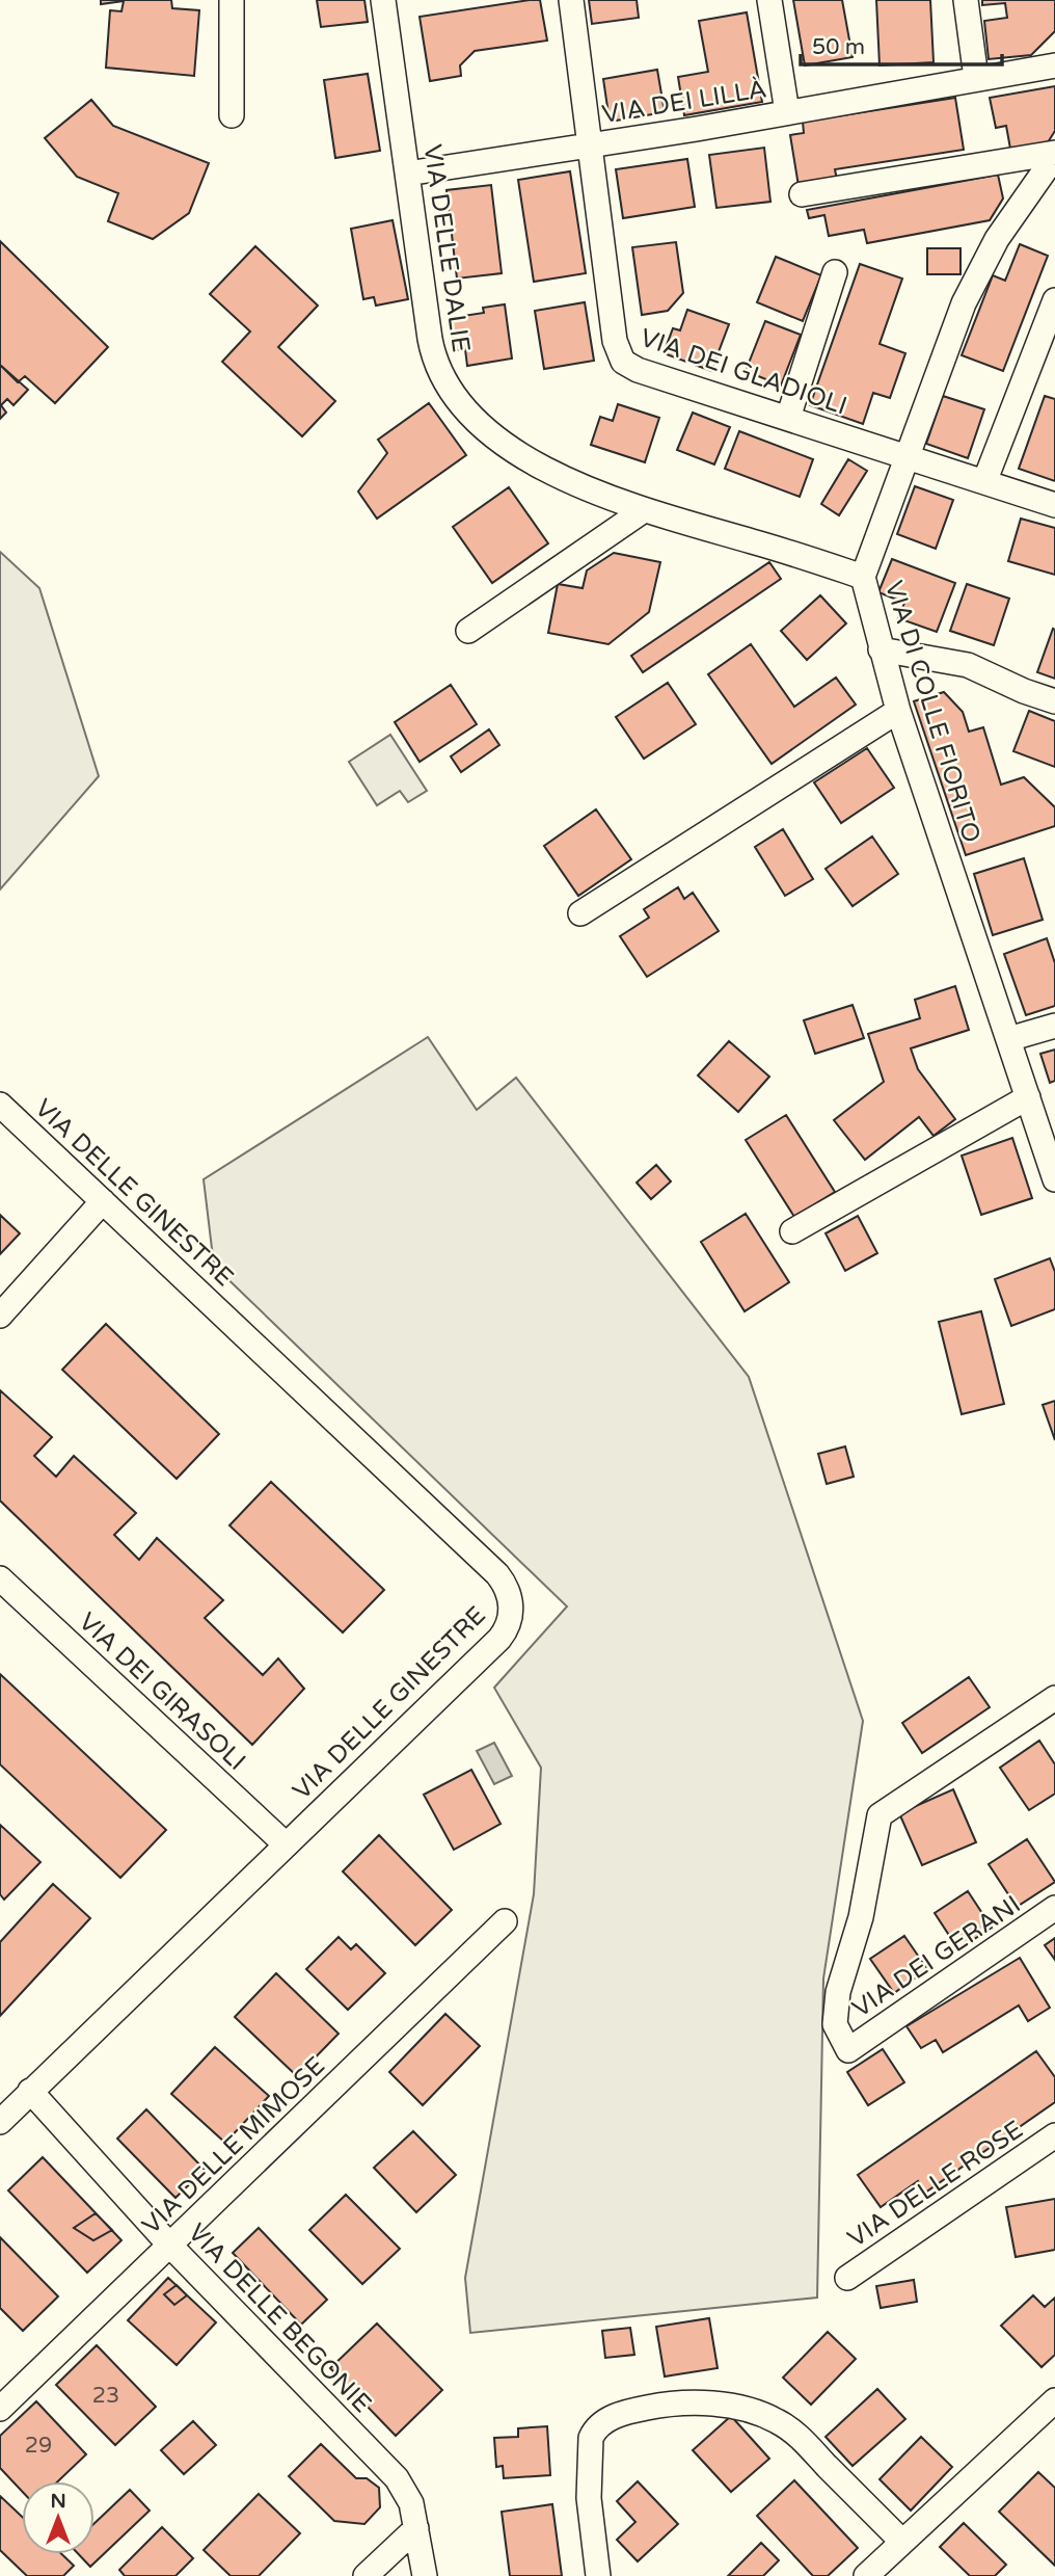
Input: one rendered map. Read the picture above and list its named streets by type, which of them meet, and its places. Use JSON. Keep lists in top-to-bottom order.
{
  "streets": {
    "street": [
      "VIA DEI LILLÀ",
      "VIA DELLE DALIE",
      "VIA DEI GLADIOLI",
      "VIA DI COLLE FIORITO",
      "VIA DELLE GINESTRE",
      "VIA DEI GIRASOLI",
      "VIA DEI GERANI",
      "VIA DELLE MIMOSE",
      "VIA DELLE ROSE",
      "VIA DELLE BEGONIE"
    ]
  },
  "crossings": [
    ["VIA DEI LILLÀ", "VIA DELLE DALIE"],
    ["VIA DEI LILLÀ", "VIA DEI GLADIOLI"],
    ["VIA DELLE DALIE", "VIA DI COLLE FIORITO"],
    ["VIA DEI GLADIOLI", "VIA DI COLLE FIORITO"],
    ["VIA DELLE GINESTRE", "VIA DEI GIRASOLI"],
    ["VIA DELLE GINESTRE", "VIA DELLE BEGONIE"],
    ["VIA DELLE MIMOSE", "VIA DELLE BEGONIE"]
  ],
  "house_numbers": ["23", "29"],
  "scale_bar": "50 m",
  "north": "top"
}
